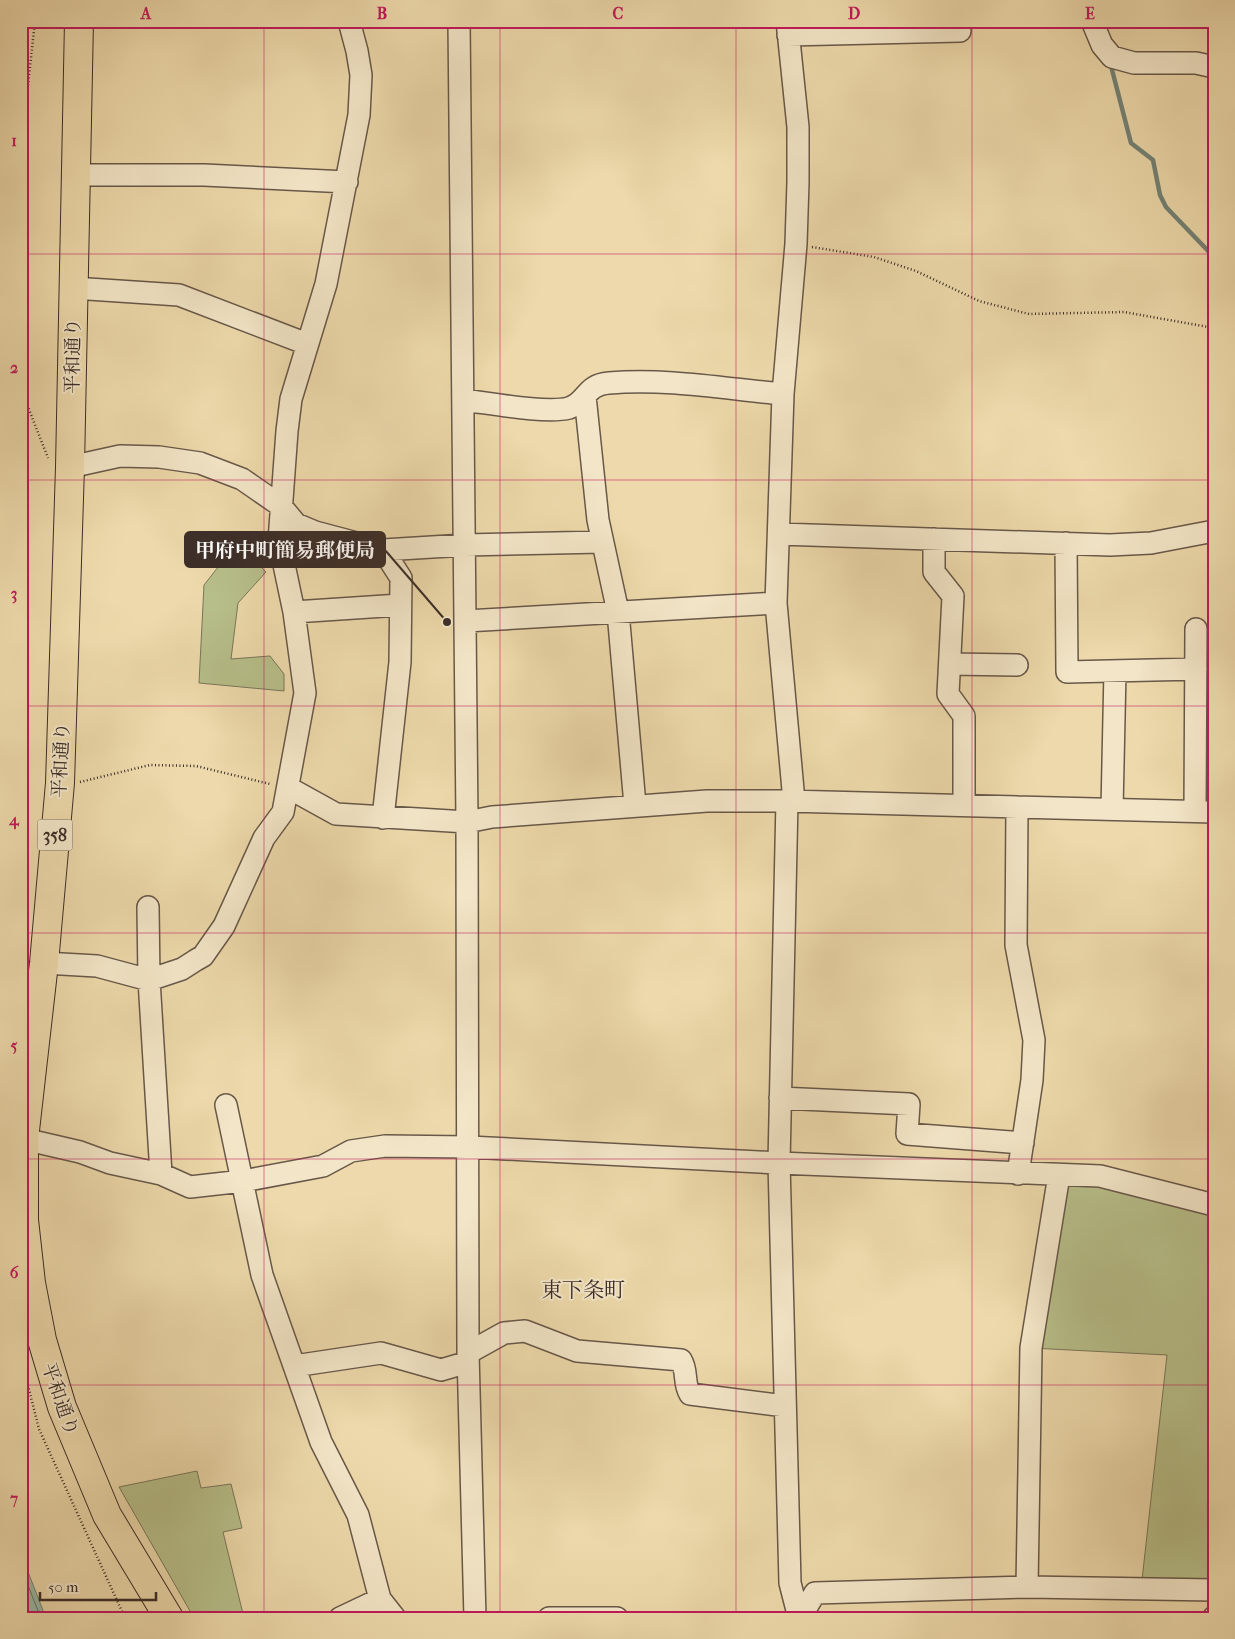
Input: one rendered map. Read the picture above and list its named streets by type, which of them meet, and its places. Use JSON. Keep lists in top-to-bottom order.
{
  "streets": {
    "highway": ["平和通り", "358"]
  },
  "districts": ["東下条町"],
  "places": ["甲府中町簡易郵便局"],
  "scale_bar": "50 m",
  "grid": {
    "columns": [
      "A",
      "B",
      "C",
      "D",
      "E"
    ],
    "rows": [
      "1",
      "2",
      "3",
      "4",
      "5",
      "6",
      "7"
    ]
  }
}
